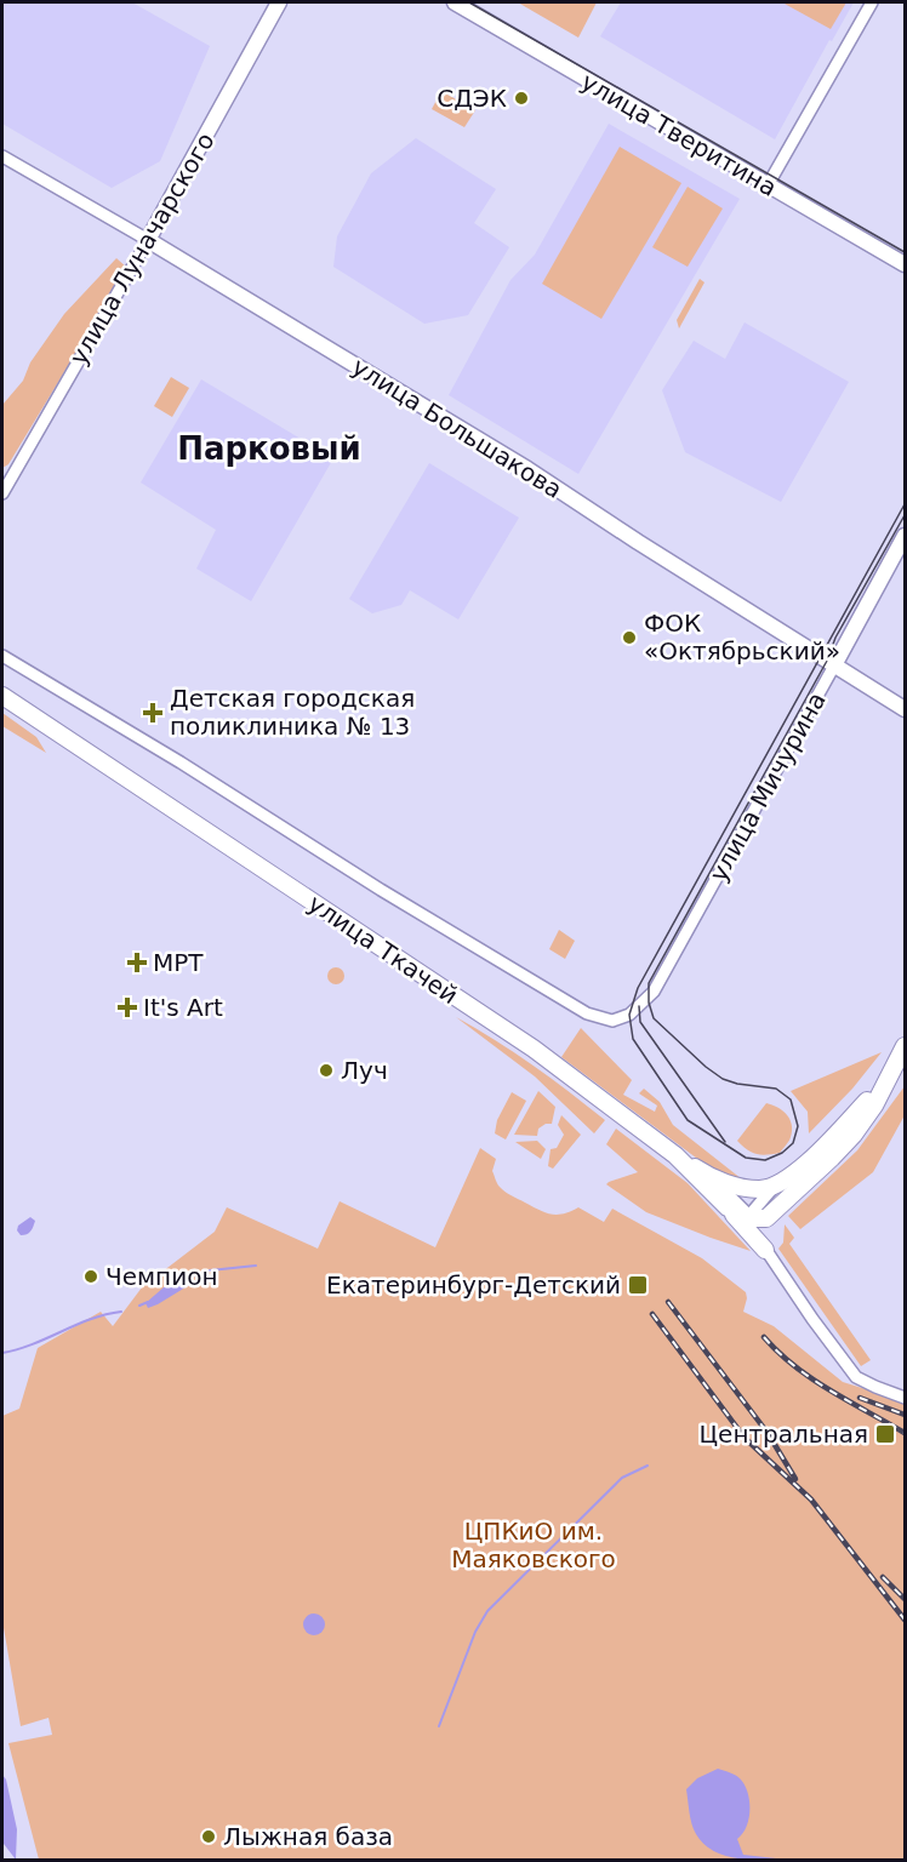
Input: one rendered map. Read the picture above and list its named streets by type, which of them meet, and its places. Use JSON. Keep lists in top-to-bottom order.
{
  "streets": {
    "main road": ["улица Ткачей"],
    "street": [
      "улица Тверитина",
      "улица Луначарского",
      "улица Большакова",
      "улица Мичурина"
    ]
  },
  "crossings": [
    ["улица Луначарского", "улица Большакова"],
    ["улица Большакова", "улица Мичурина"],
    ["улица Мичурина", "улица Ткачей"]
  ],
  "districts": ["Парковый"],
  "parks": ["ЦПКиО им. Маяковского"],
  "places": {
    "other": [
      "СДЭК",
      "ФОК «Октябрьский»",
      "Луч",
      "Чемпион",
      "Лыжная база"
    ],
    "health": ["Детская городская поликлиника № 13", "МРТ", "It's Art"],
    "transit": ["Екатеринбург-Детский", "Центральная"]
  }
}
